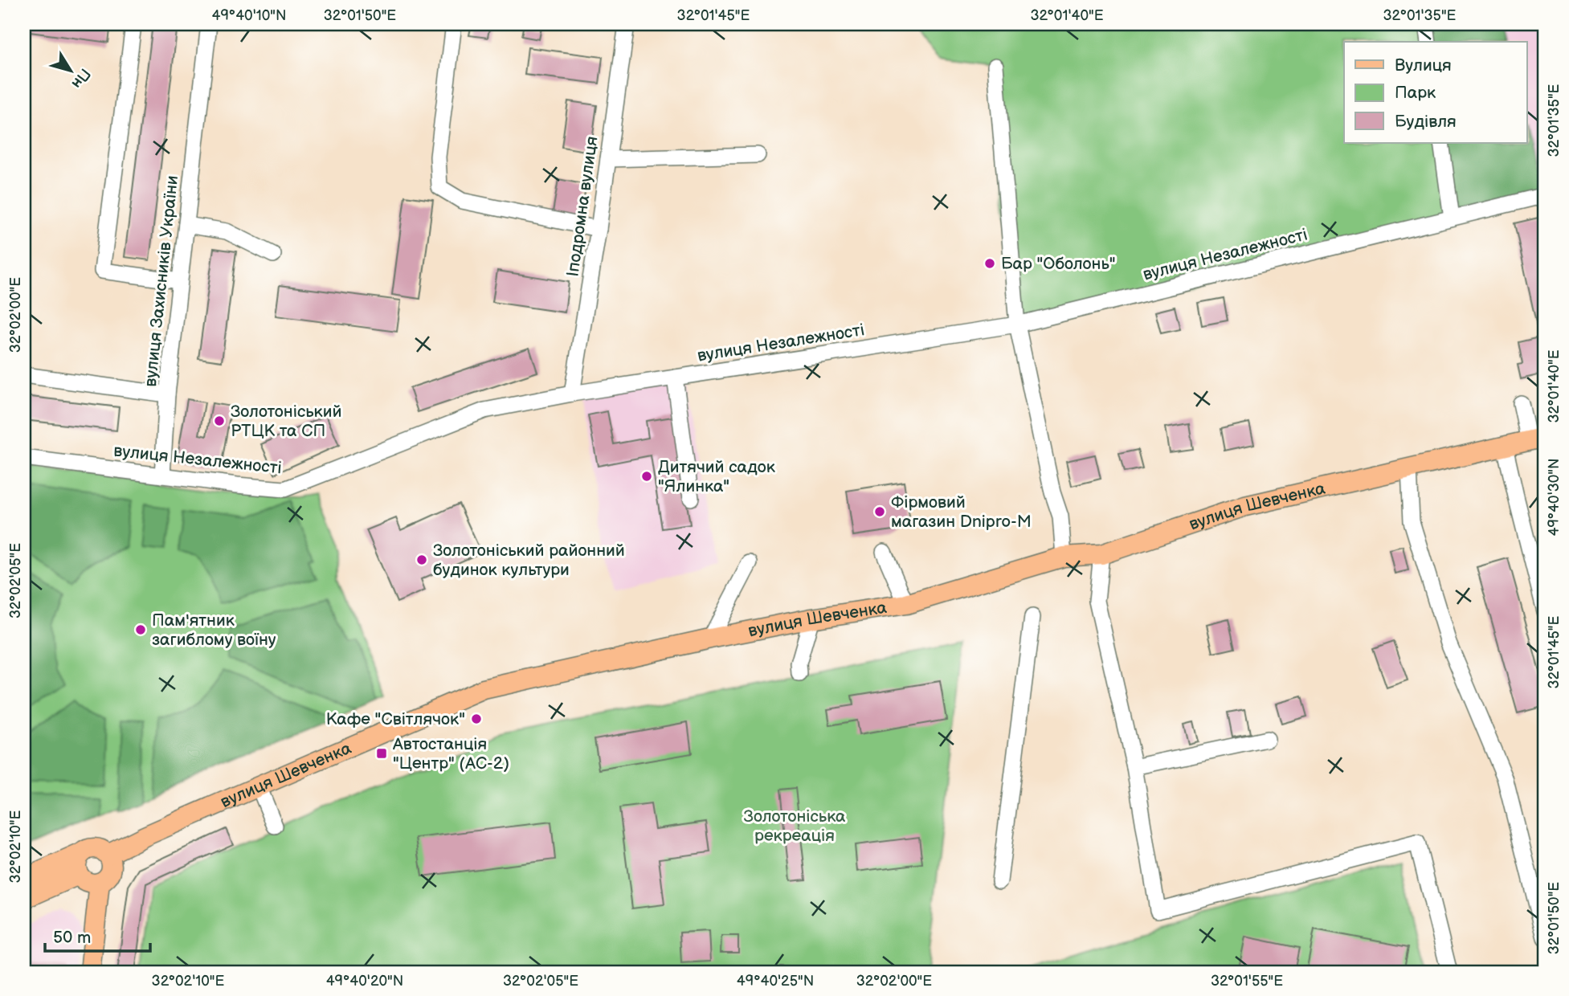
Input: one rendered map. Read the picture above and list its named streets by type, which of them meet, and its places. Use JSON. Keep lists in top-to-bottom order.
{
  "streets": {
    "main road": ["вулиця Шевченка"],
    "street": ["Іподромна вулиця", "вулиця Незалежності", "вулиця Захисників України"]
  },
  "crossings": [
    ["Іподромна вулиця", "вулиця Незалежності"],
    ["вулиця Незалежності", "вулиця Захисників України"]
  ],
  "parks": ["Золотоніська рекреація"],
  "places": {
    "other": [
      "Бар \"Оболонь\"",
      "Золотоніський РТЦК та СП",
      "Дитячий садок \"Ялинка\"",
      "Фірмовий магазин Dnipro-M",
      "Золотоніський районний будинок культури",
      "Пам'ятник загиблому воїну",
      "Кафе \"Світлячок\""
    ],
    "transit": ["Автостанція \"Центр\" (АС-2)"]
  },
  "legend": ["Вулиця", "Парк", "Будівля"],
  "scale_bar": "50 m",
  "north": "bottom right",
  "coordinates": [
    "49°40'10\"N",
    "32°01'50\"E",
    "32°01'45\"E",
    "32°01'40\"E",
    "32°01'35\"E",
    "32°02'00\"E",
    "49°40'30\"N",
    "32°02'05\"E",
    "32°02'10\"E",
    "49°40'20\"N",
    "49°40'25\"N",
    "32°01'55\"E"
  ]
}
